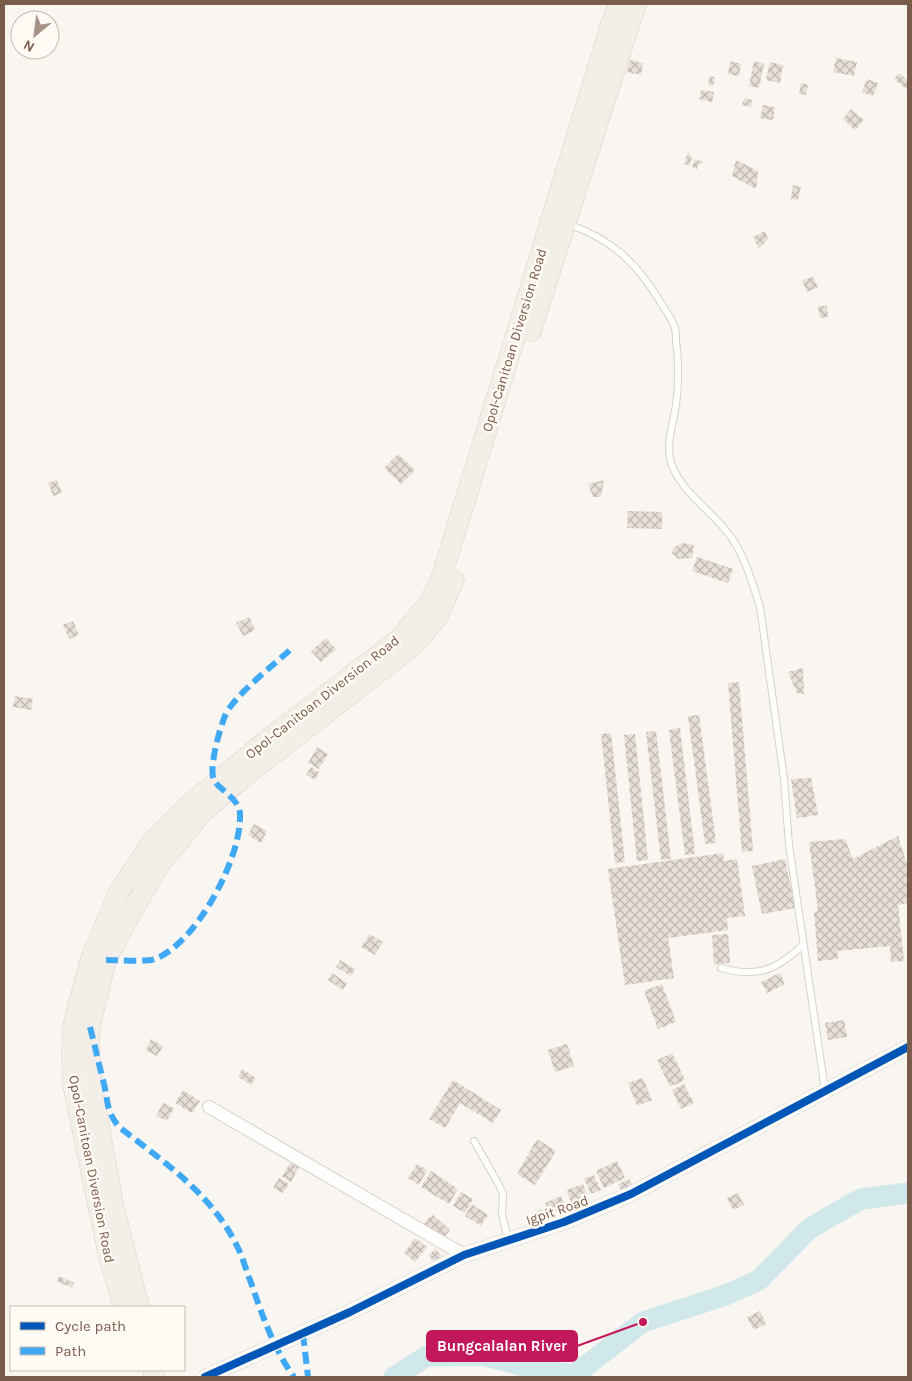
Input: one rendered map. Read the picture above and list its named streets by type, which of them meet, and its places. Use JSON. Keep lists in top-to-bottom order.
{
  "streets": {
    "main road": ["Opol-Canitoan Diversion Road"],
    "street": ["Igpit Road"]
  },
  "places": ["Bungcalalan River"],
  "legend": ["Cycle path", "Path"],
  "north": "bottom left"
}
